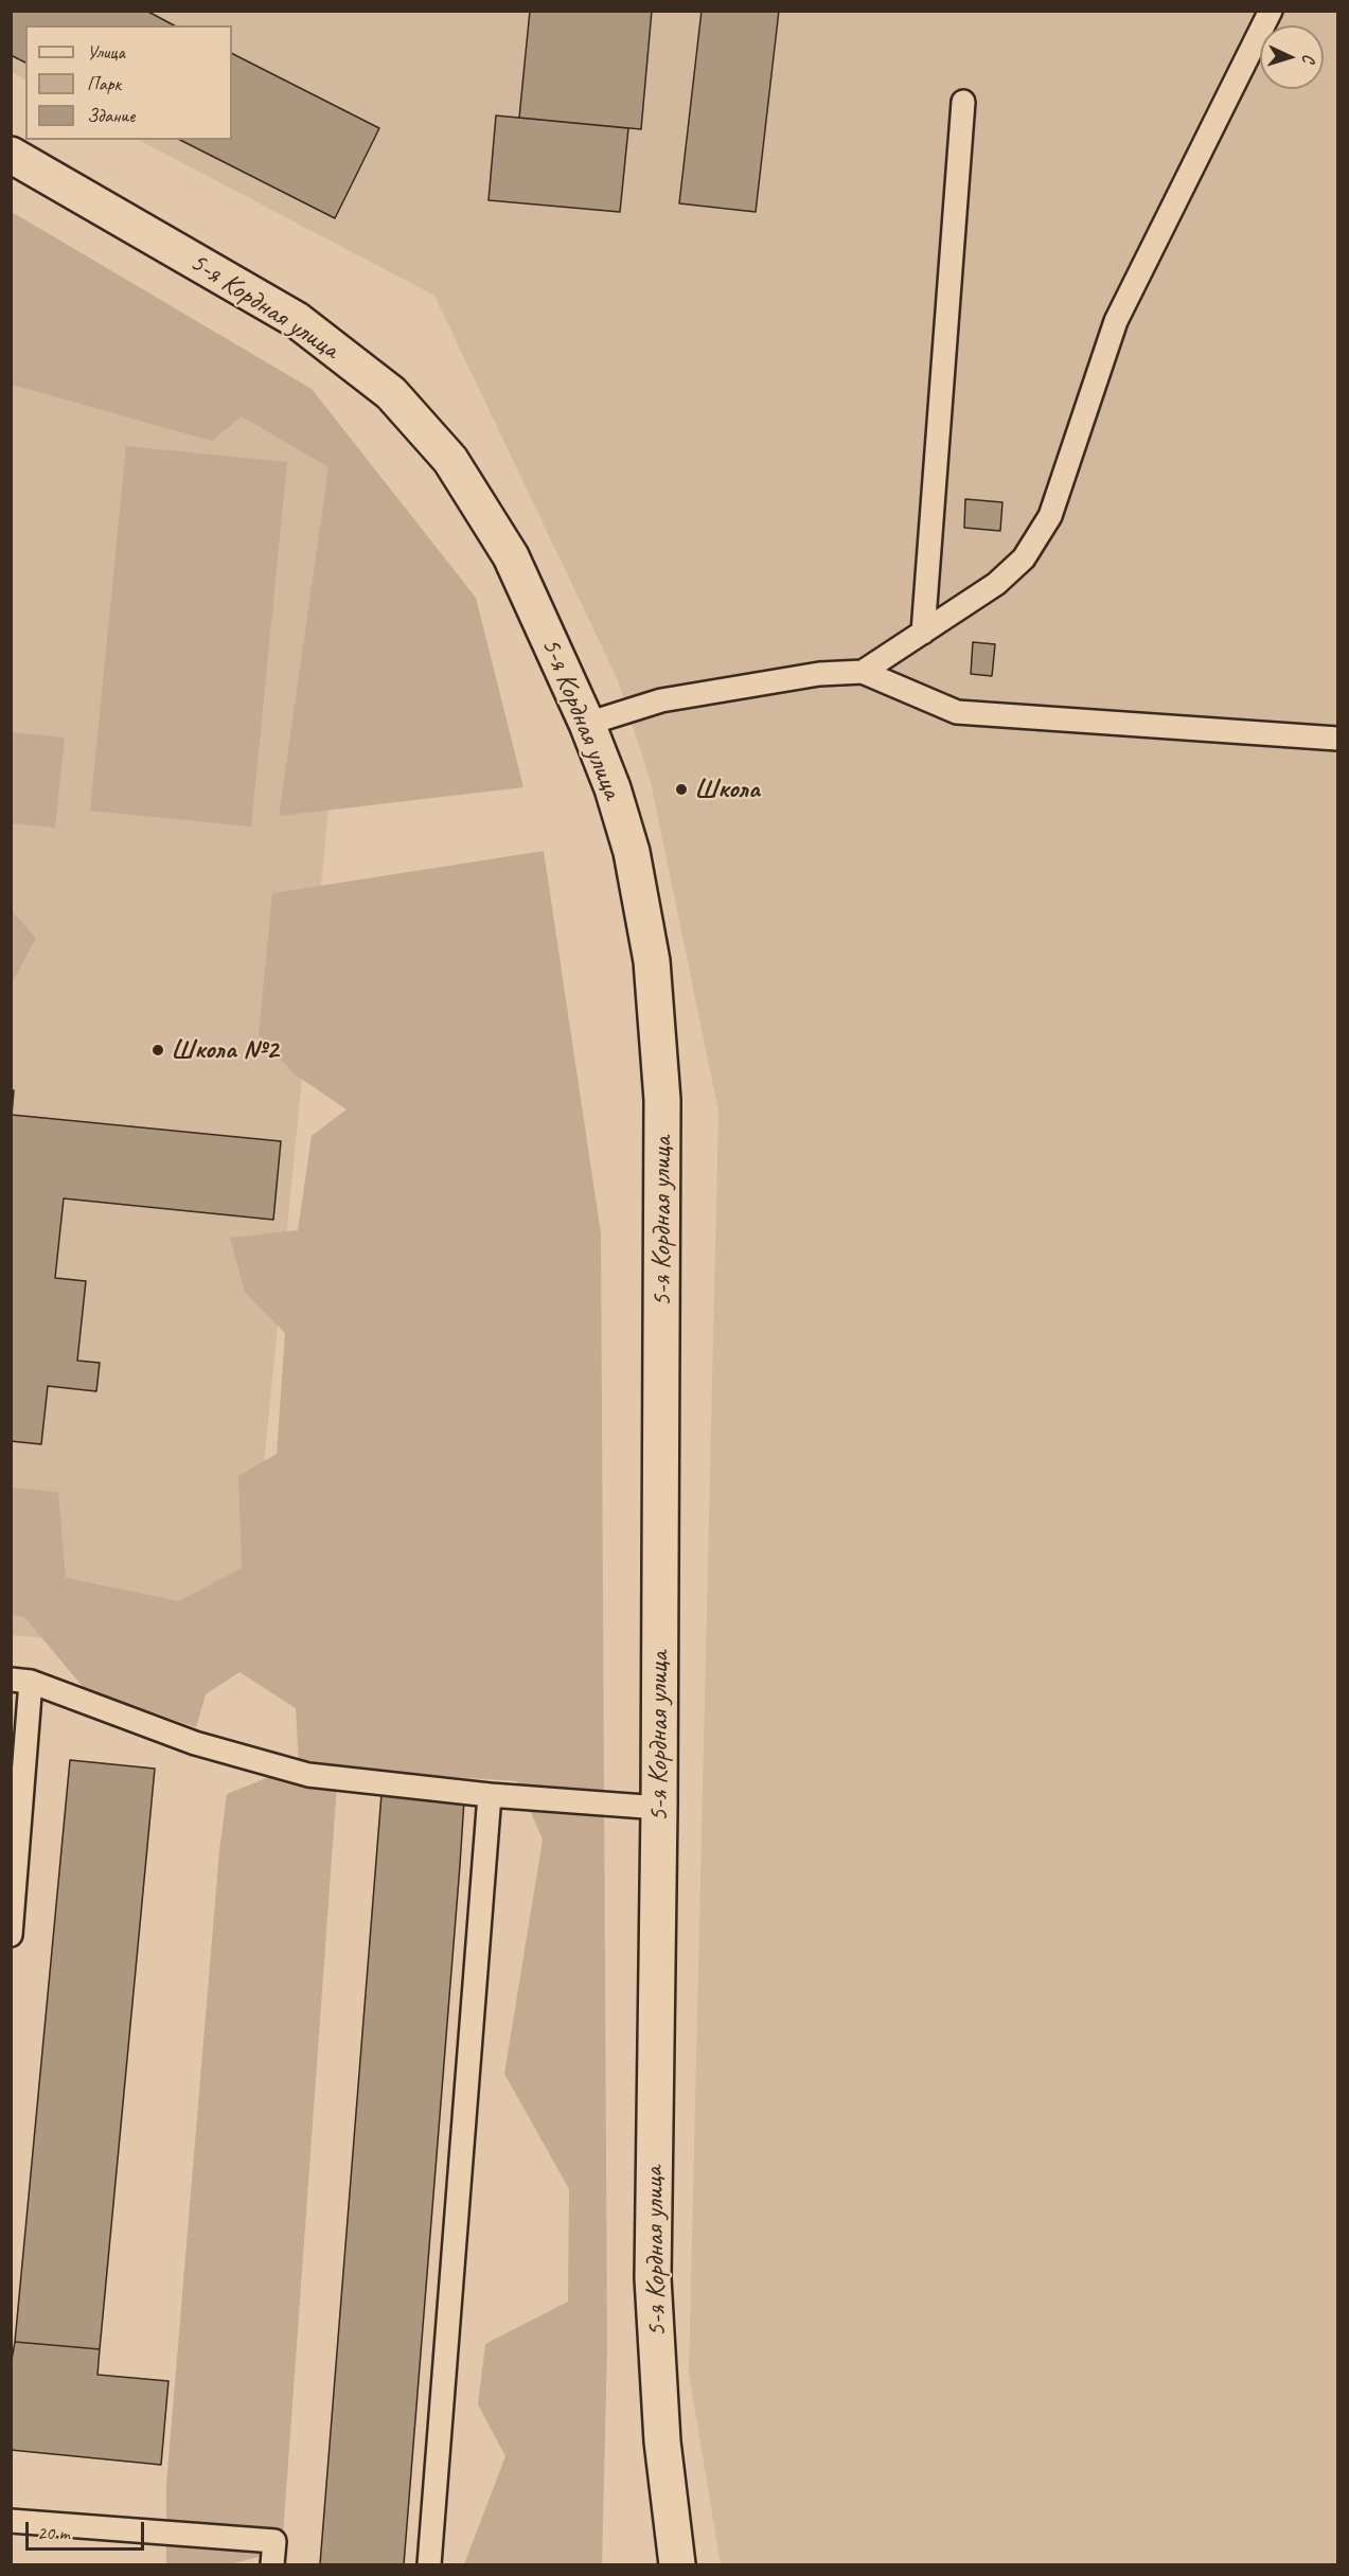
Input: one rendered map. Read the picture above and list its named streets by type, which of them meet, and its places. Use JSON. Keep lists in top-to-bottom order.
{
  "streets": {
    "main road": ["5-я Кордная улица"]
  },
  "places": ["Школа", "Школа №2"],
  "legend": ["Улица", "Парк", "Здание"],
  "scale_bar": "20 m",
  "north": "right"
}
